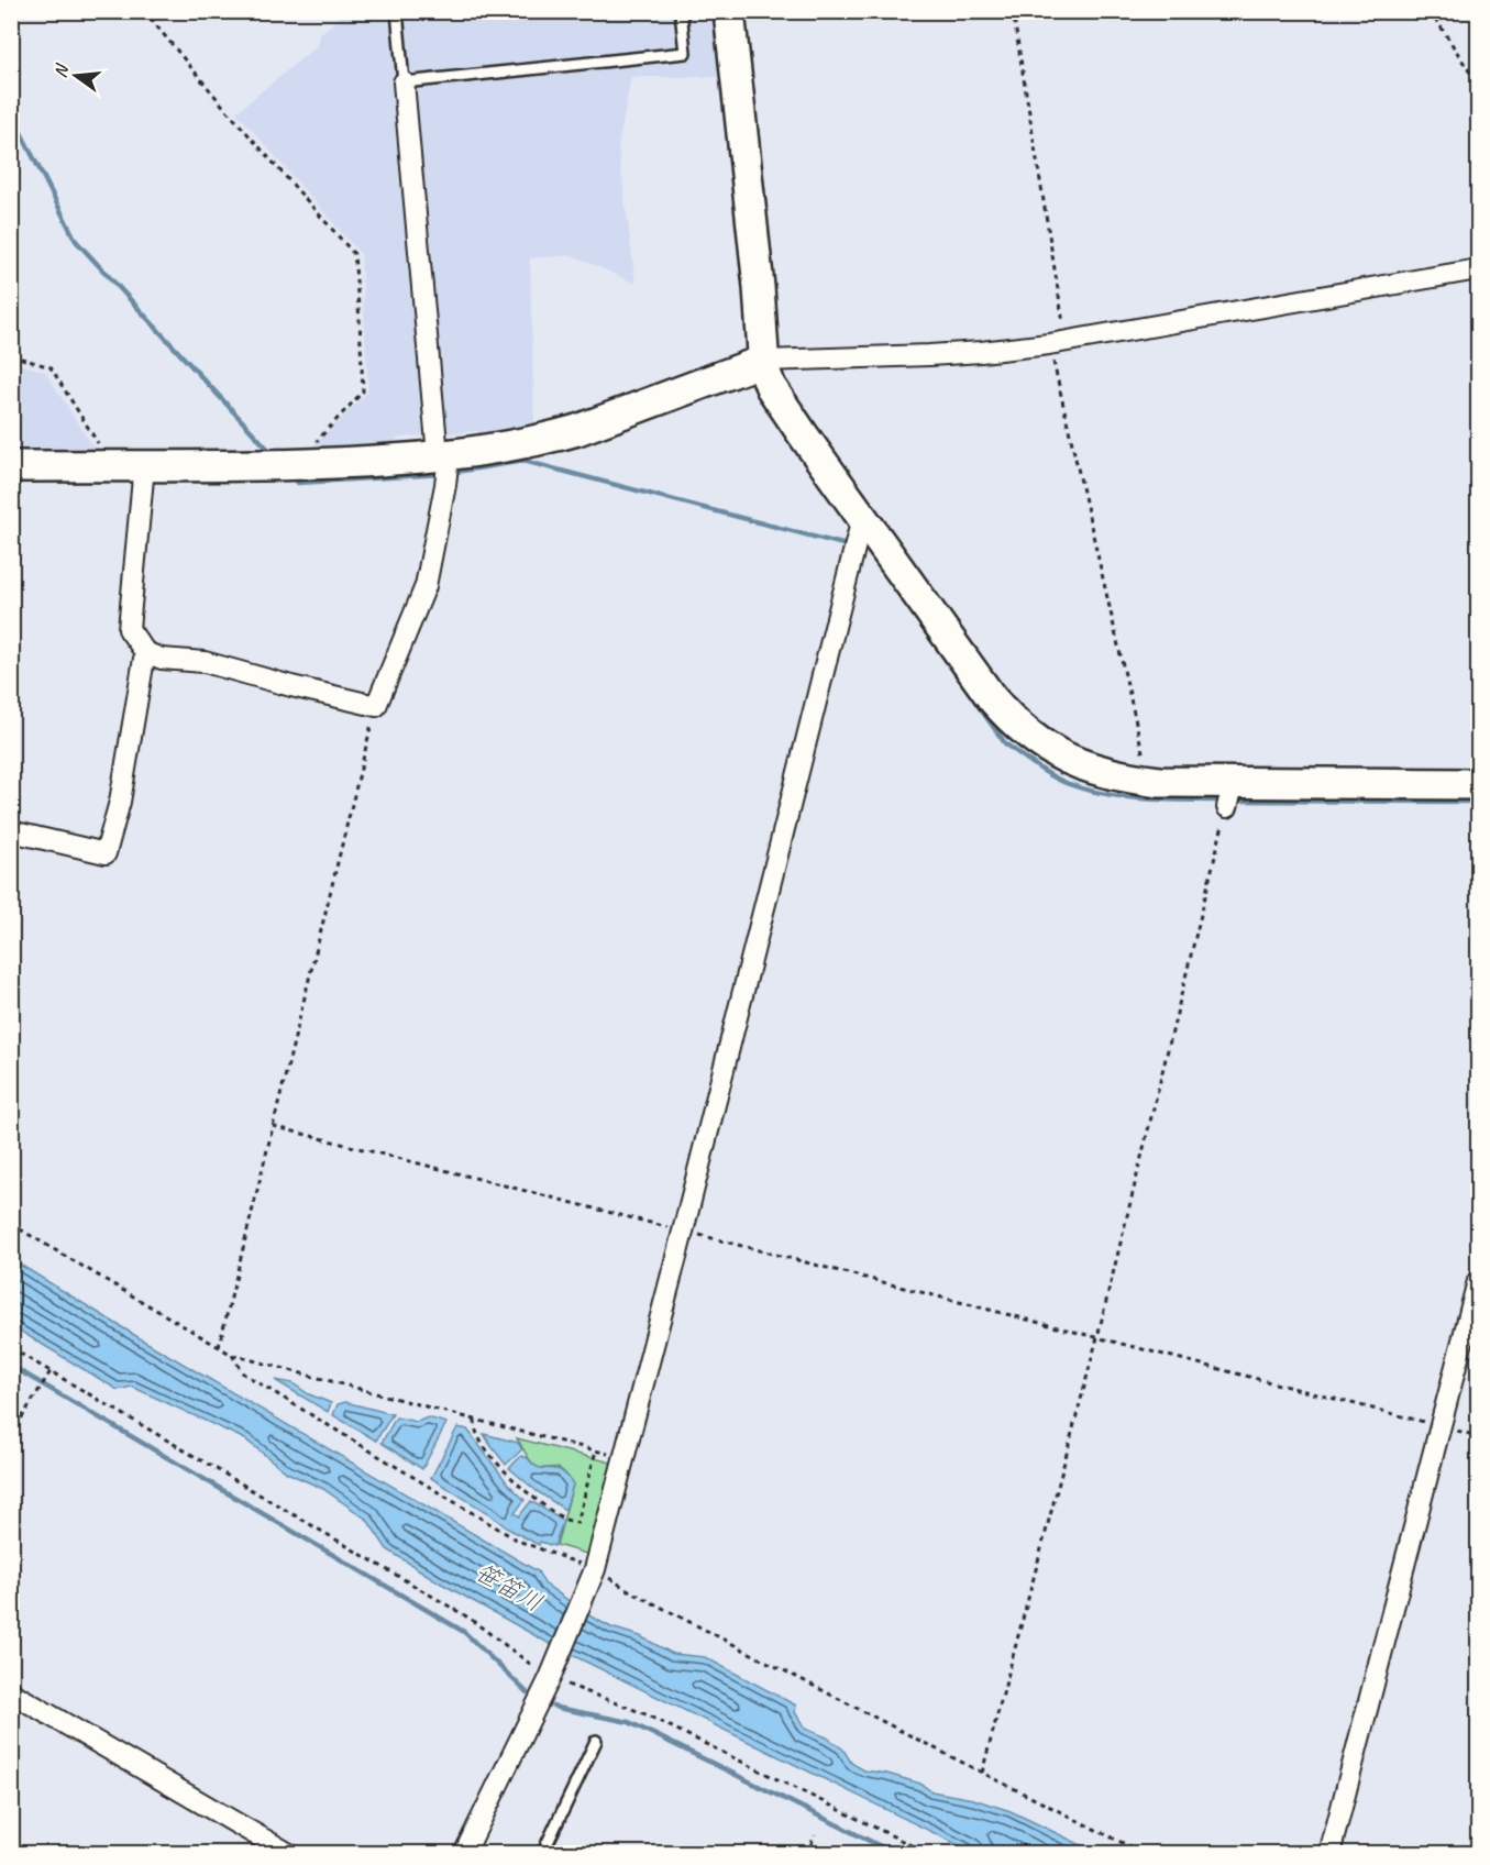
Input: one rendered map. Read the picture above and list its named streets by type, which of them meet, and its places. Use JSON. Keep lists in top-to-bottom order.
{
  "water": ["笹笛川"],
  "north": "left"
}
